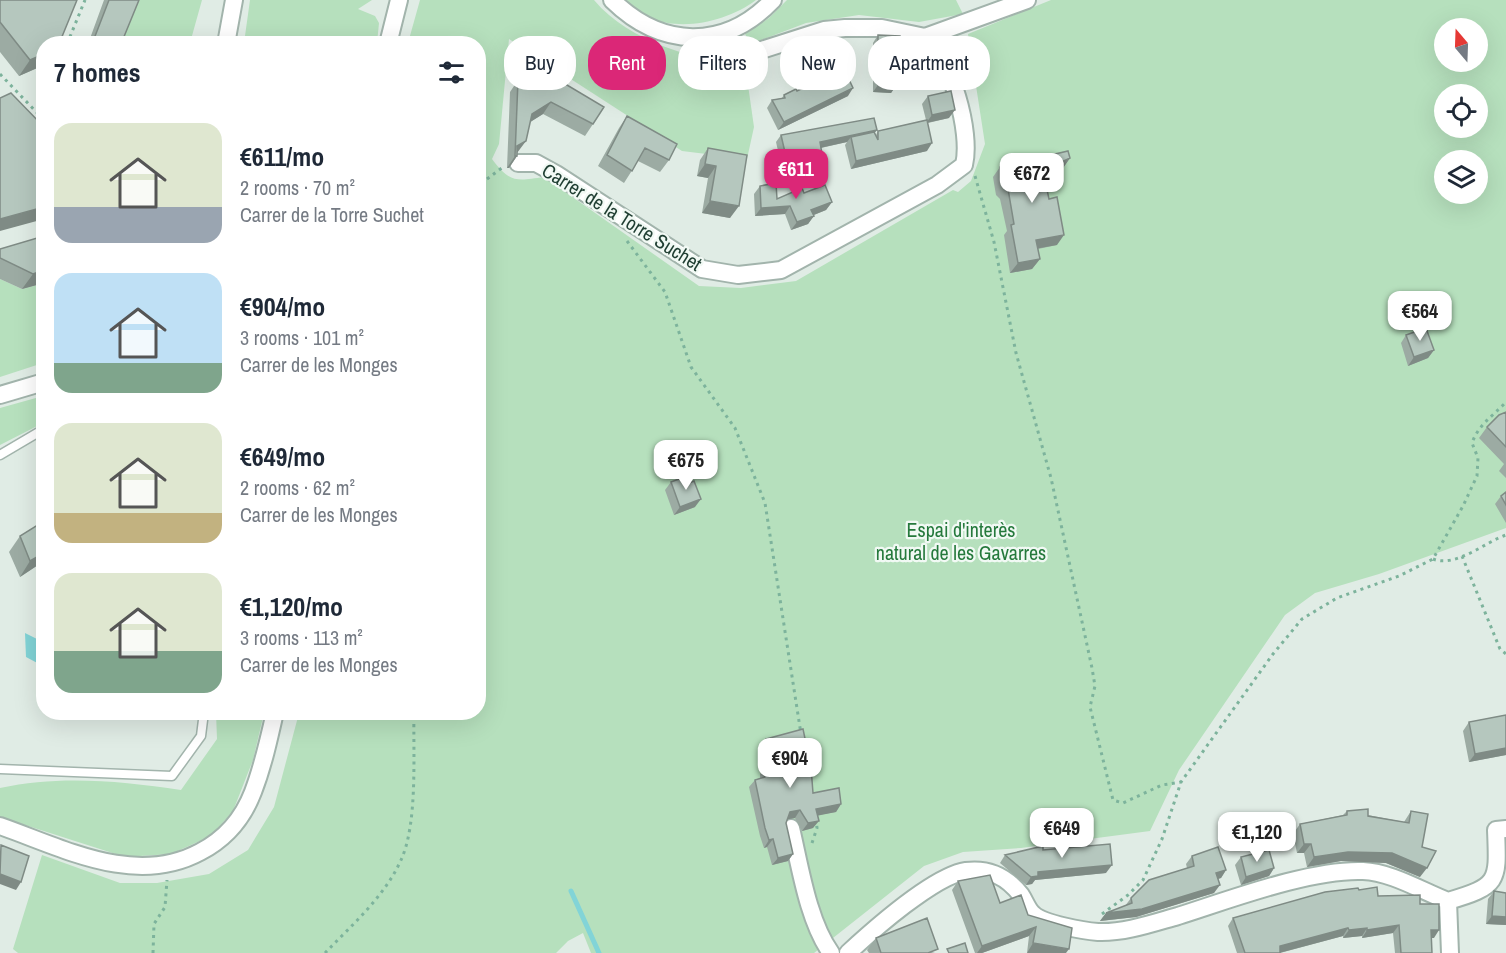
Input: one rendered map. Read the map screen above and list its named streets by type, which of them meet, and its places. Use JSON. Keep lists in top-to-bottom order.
{
  "streets": {
    "street": ["Carrer de la Torre Suchet"]
  },
  "parks": ["Espai d'interès natural de les Gavarres"],
  "north": "top",
  "page": {
    "chip": [
      "Buy",
      "Rent",
      "Filters",
      "New",
      "Apartment"
    ],
    "heading": "7 homes",
    "list": [
      {
        "name": "€611/mo",
        "note": "2 rooms · 70 m² · Carrer de la Torre Suchet"
      },
      {
        "name": "€904/mo",
        "note": "3 rooms · 101 m² · Carrer de les Monges"
      },
      {
        "name": "€649/mo",
        "note": "2 rooms · 62 m² · Carrer de les Monges"
      },
      {
        "name": "€1,120/mo",
        "note": "3 rooms · 113 m² · Carrer de les Monges"
      }
    ],
    "price": [
      "€611",
      "€672",
      "€564",
      "€675",
      "€904",
      "€649",
      "€1,120"
    ]
  }
}
